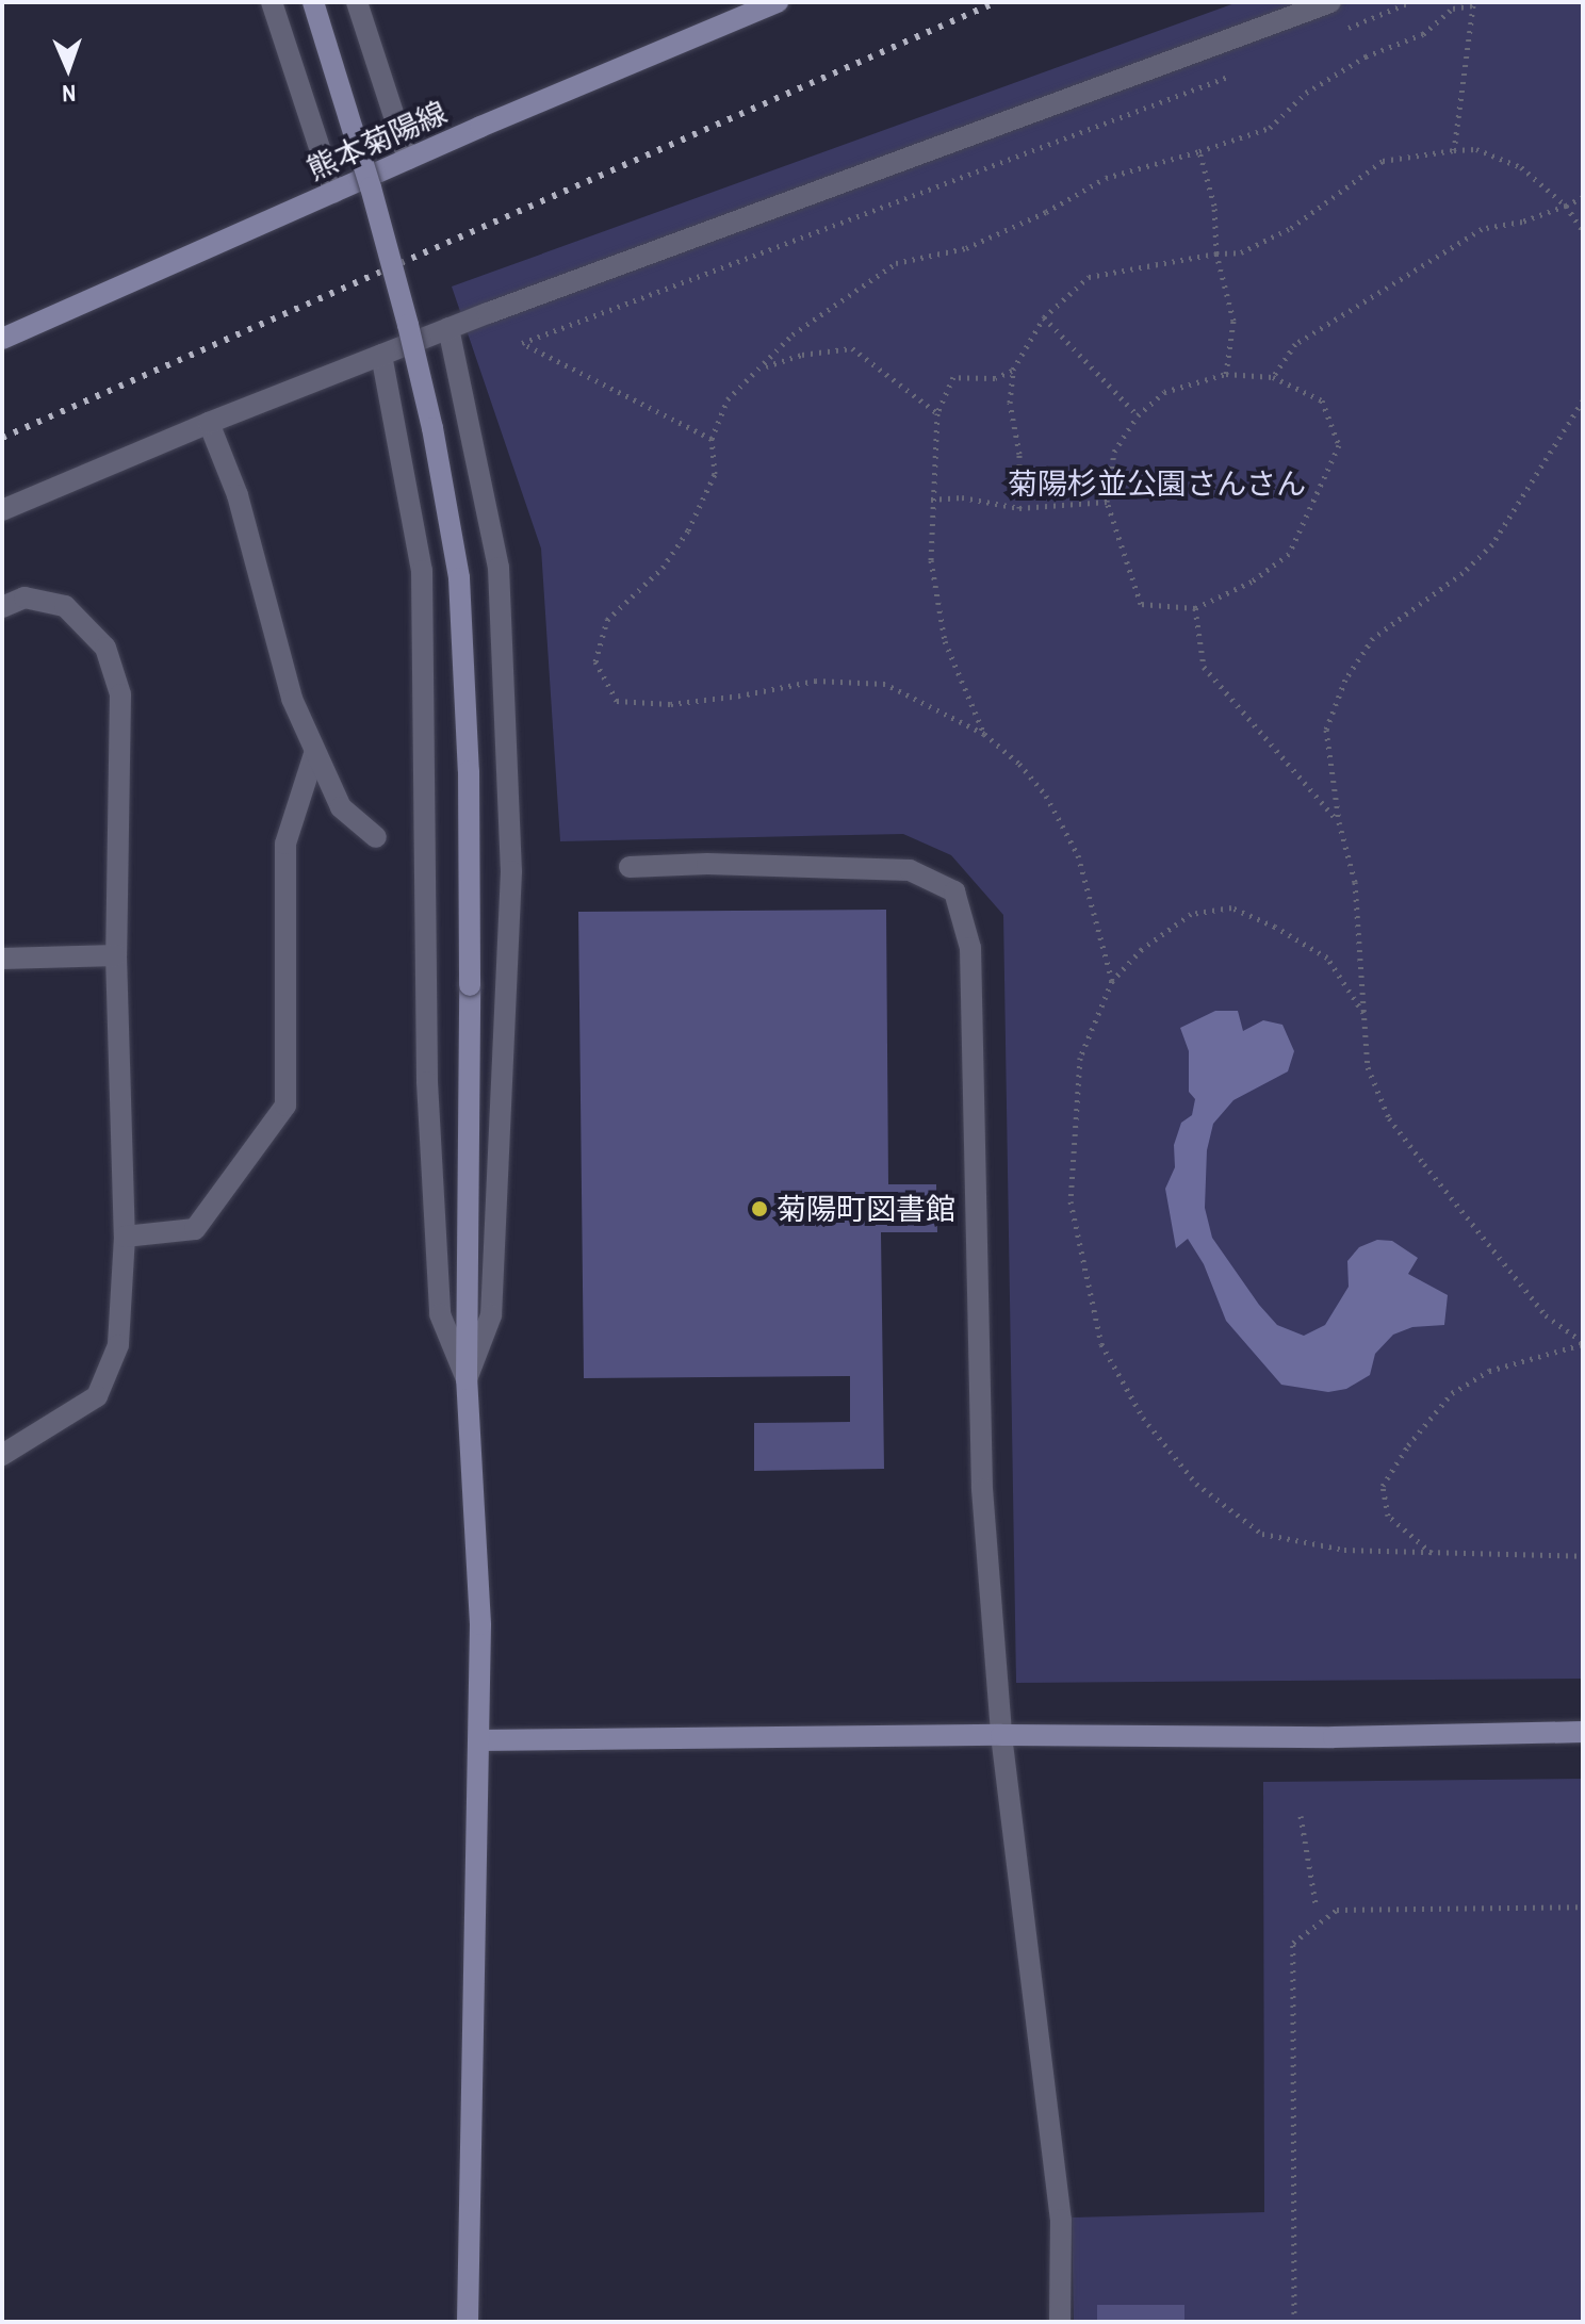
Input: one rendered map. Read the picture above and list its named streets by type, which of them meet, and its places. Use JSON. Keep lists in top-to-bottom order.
{
  "streets": {
    "street": ["熊本菊陽線"]
  },
  "parks": ["菊陽杉並公園さんさん"],
  "places": ["菊陽町図書館"],
  "north": "bottom"
}
